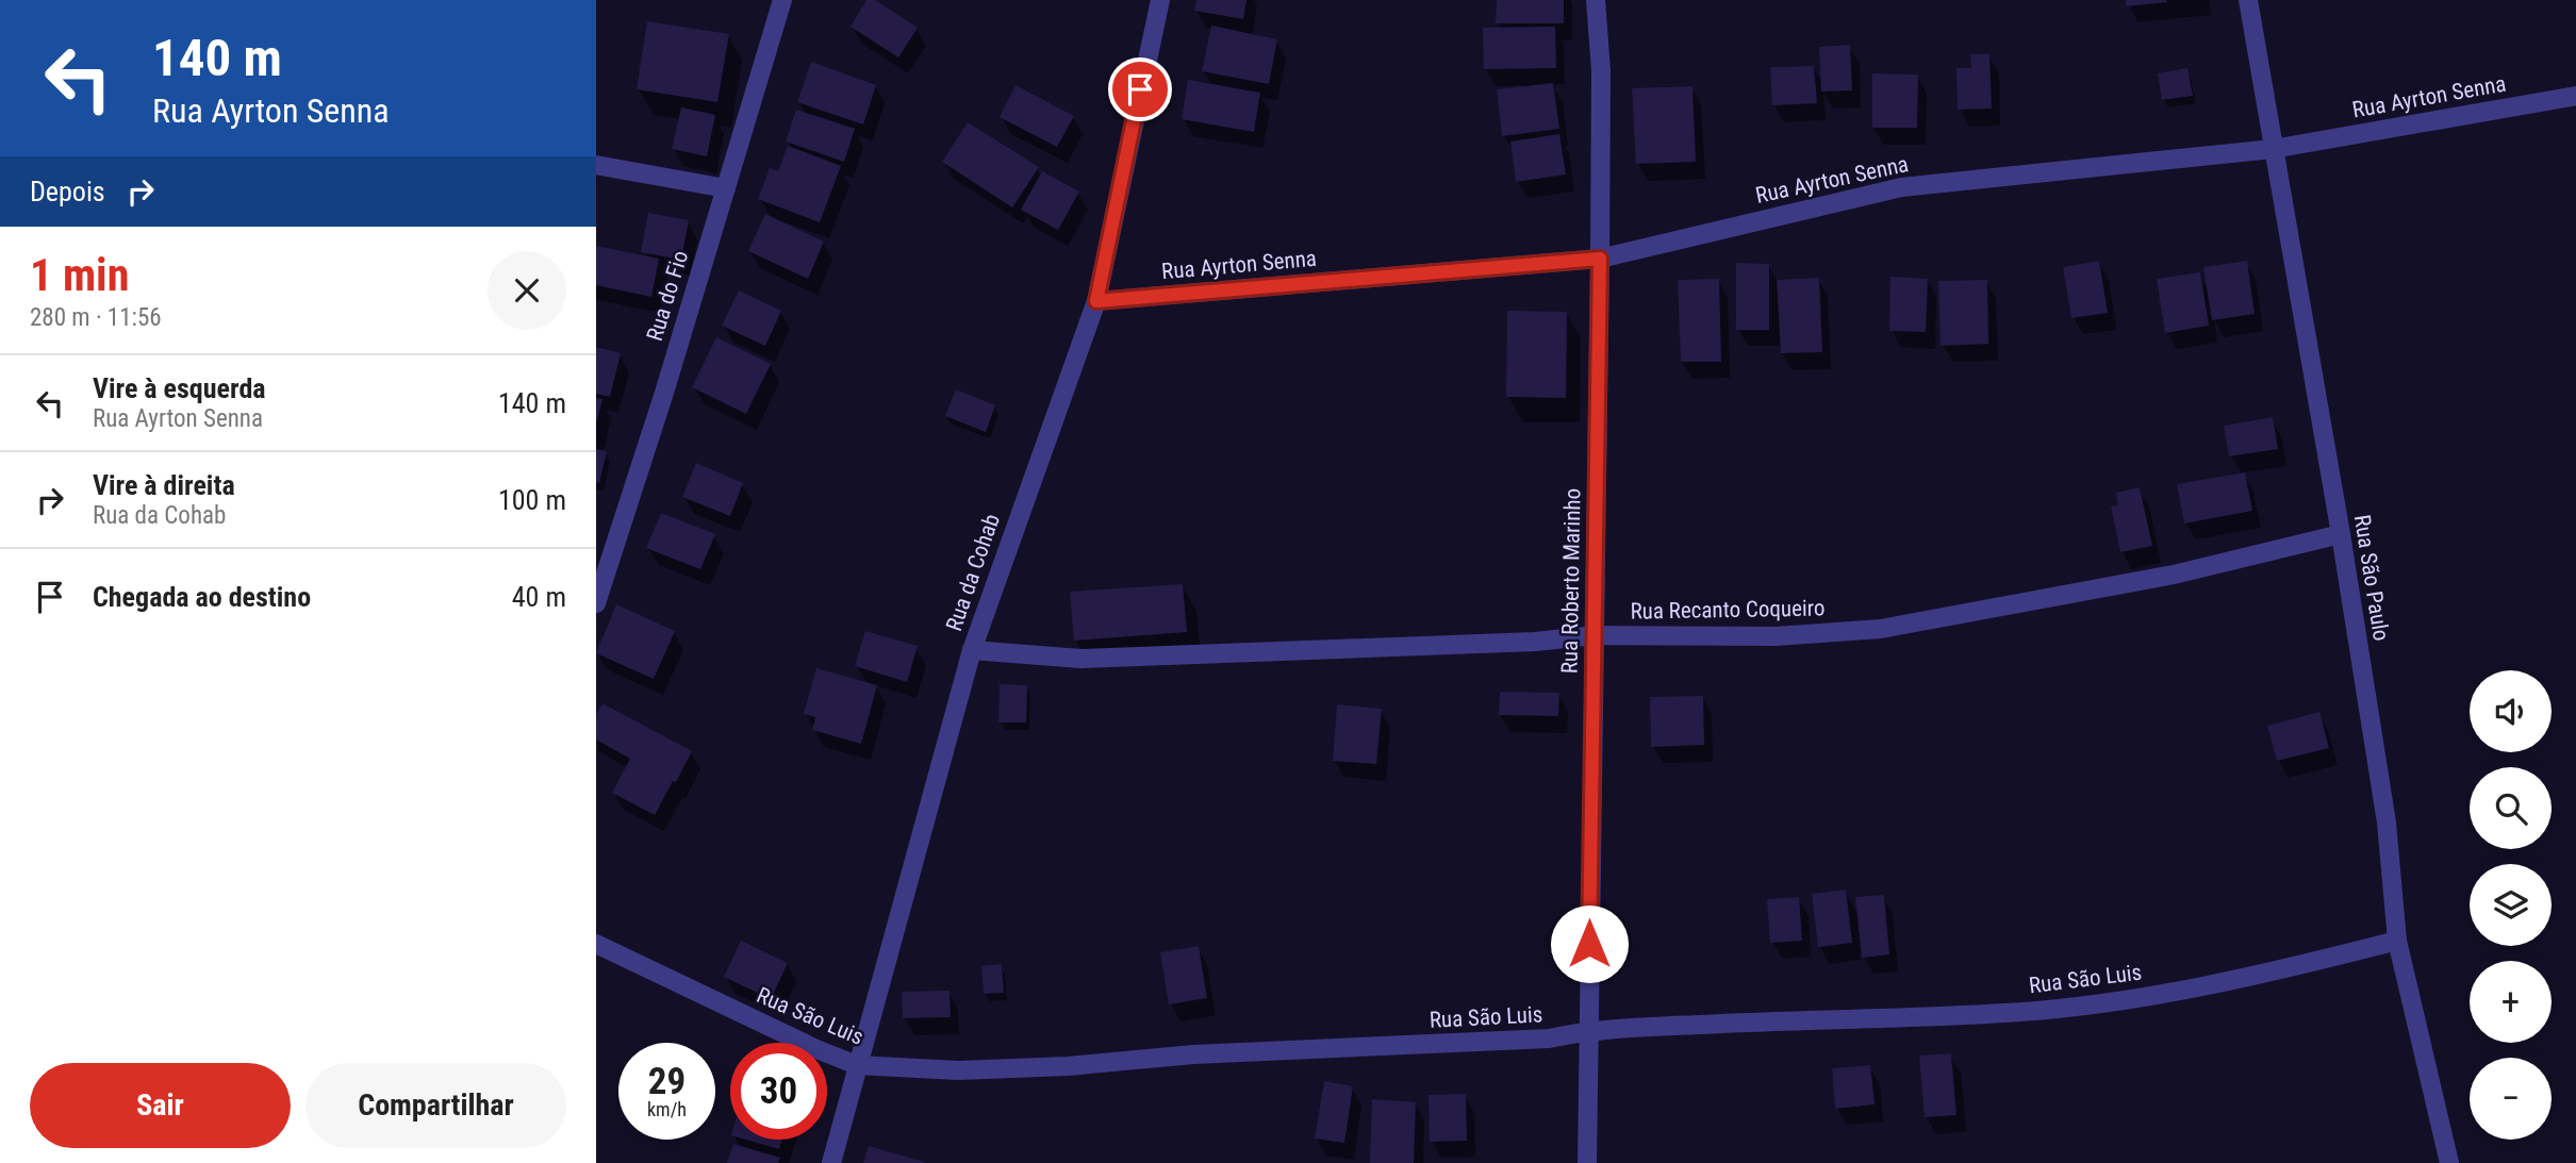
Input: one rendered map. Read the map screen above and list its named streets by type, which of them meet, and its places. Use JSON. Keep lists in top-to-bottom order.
{
  "streets": {
    "street": [
      "Rua Ayrton Senna",
      "Rua do Fio",
      "Rua da Cohab",
      "Rua São Paulo",
      "Rua Roberto Marinho",
      "Rua Recanto Coqueiro",
      "Rua São Luis"
    ]
  },
  "crossings": [
    ["Rua Ayrton Senna", "Rua da Cohab"],
    ["Rua Ayrton Senna", "Rua São Paulo"],
    ["Rua Ayrton Senna", "Rua Roberto Marinho"],
    ["Rua da Cohab", "Rua Recanto Coqueiro"],
    ["Rua da Cohab", "Rua São Luis"],
    ["Rua São Paulo", "Rua Recanto Coqueiro"],
    ["Rua São Paulo", "Rua São Luis"],
    ["Rua Roberto Marinho", "Rua Recanto Coqueiro"],
    ["Rua Roberto Marinho", "Rua São Luis"]
  ],
  "page": {
    "turn": ["140 m", "Rua Ayrton Senna"],
    "then": "Depois",
    "heading": ["1 min", "280 m · 11:56"],
    "list": [
      {
        "name": "Vire à esquerda",
        "note": "Rua Ayrton Senna",
        "value": "140 m"
      },
      {
        "name": "Vire à direita",
        "note": "Rua da Cohab",
        "value": "100 m"
      },
      {
        "name": "Chegada ao destino",
        "value": "40 m"
      }
    ],
    "map_buttons": ["+", "−"],
    "speed": "29 km/h",
    "limit": "30",
    "buttons": ["Sair", "Compartilhar"]
  }
}
